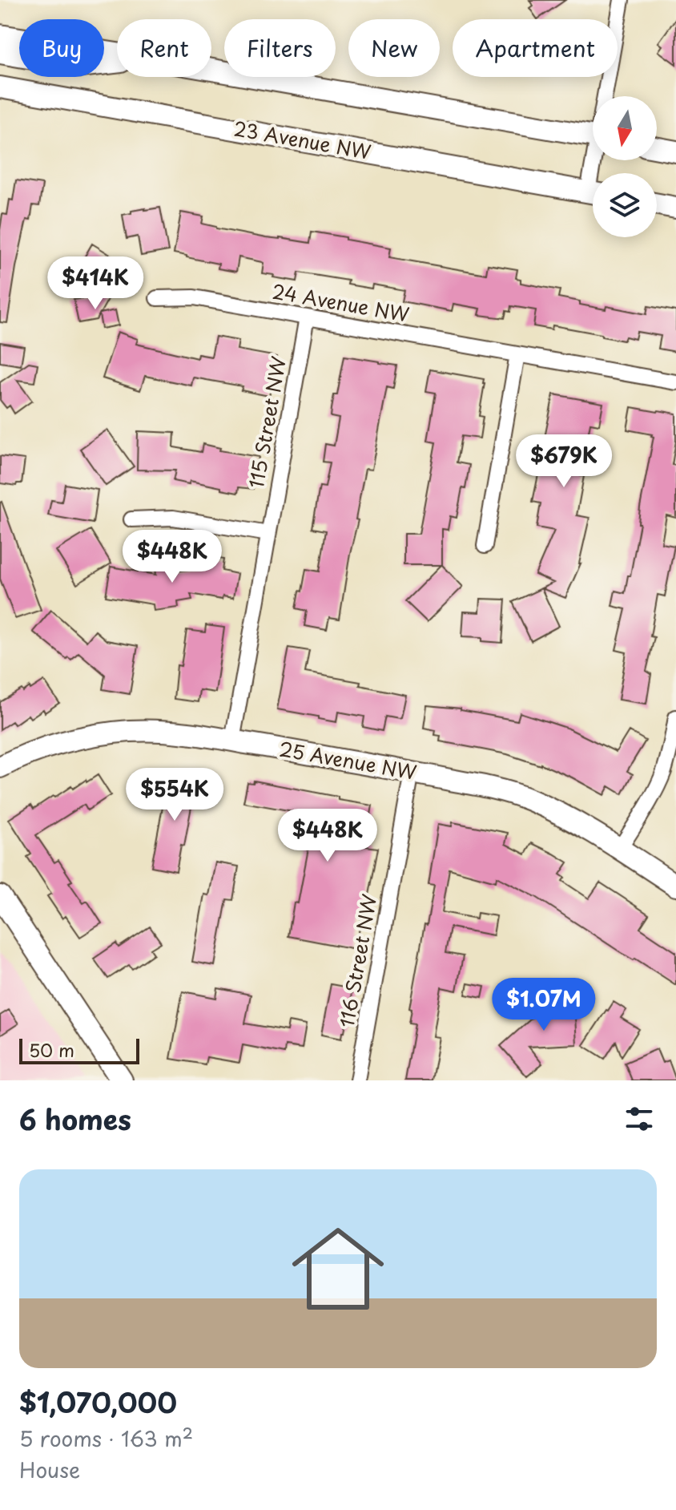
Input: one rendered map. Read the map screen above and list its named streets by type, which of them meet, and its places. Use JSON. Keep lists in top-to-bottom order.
{
  "streets": {
    "main road": ["23 Avenue NW", "25 Avenue NW"],
    "street": ["24 Avenue NW", "115 Street NW", "116 Street NW"]
  },
  "crossings": [
    ["24 Avenue NW", "115 Street NW"],
    ["115 Street NW", "25 Avenue NW"],
    ["25 Avenue NW", "116 Street NW"]
  ],
  "scale_bar": "50 m",
  "north": "bottom",
  "page": {
    "chip": [
      "Buy",
      "Rent",
      "Filters",
      "New",
      "Apartment"
    ],
    "price": [
      "$414K",
      "$679K",
      "$448K",
      "$554K",
      "$448K",
      "$1.07M"
    ],
    "scale": "50 m",
    "heading": "6 homes",
    "list": [
      {
        "name": "$1,070,000",
        "note": "5 rooms · 163 m² · House"
      }
    ]
  }
}
